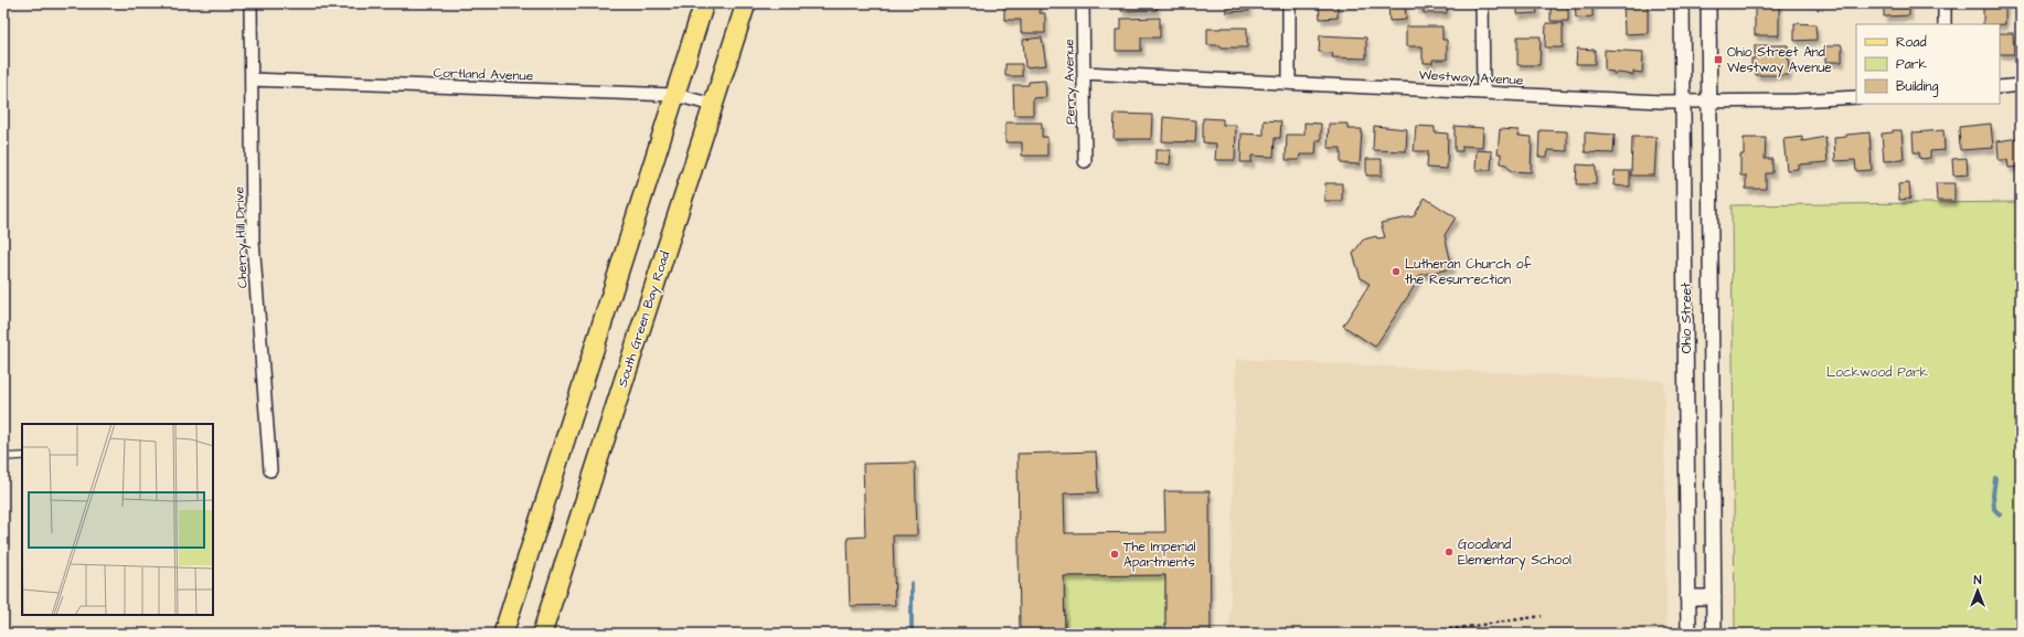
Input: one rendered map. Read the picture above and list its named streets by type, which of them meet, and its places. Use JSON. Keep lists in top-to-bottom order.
{
  "streets": {
    "main road": ["South Green Bay Road"],
    "street": [
      "Cortland Avenue",
      "Westway Avenue",
      "Perry Avenue",
      "Cherry Hill Drive",
      "Ohio Street"
    ]
  },
  "crossings": [
    ["Cortland Avenue", "Cherry Hill Drive"],
    ["Cortland Avenue", "South Green Bay Road"],
    ["Westway Avenue", "Perry Avenue"],
    ["Westway Avenue", "Ohio Street"]
  ],
  "parks": ["Lockwood Park"],
  "places": {
    "transit": ["Ohio Street And Westway Avenue"],
    "other": ["Lutheran Church of the Resurrection", "Goodland Elementary School", "The Imperial Apartments"]
  },
  "legend": ["Road", "Park", "Building"],
  "north": "top"
}
